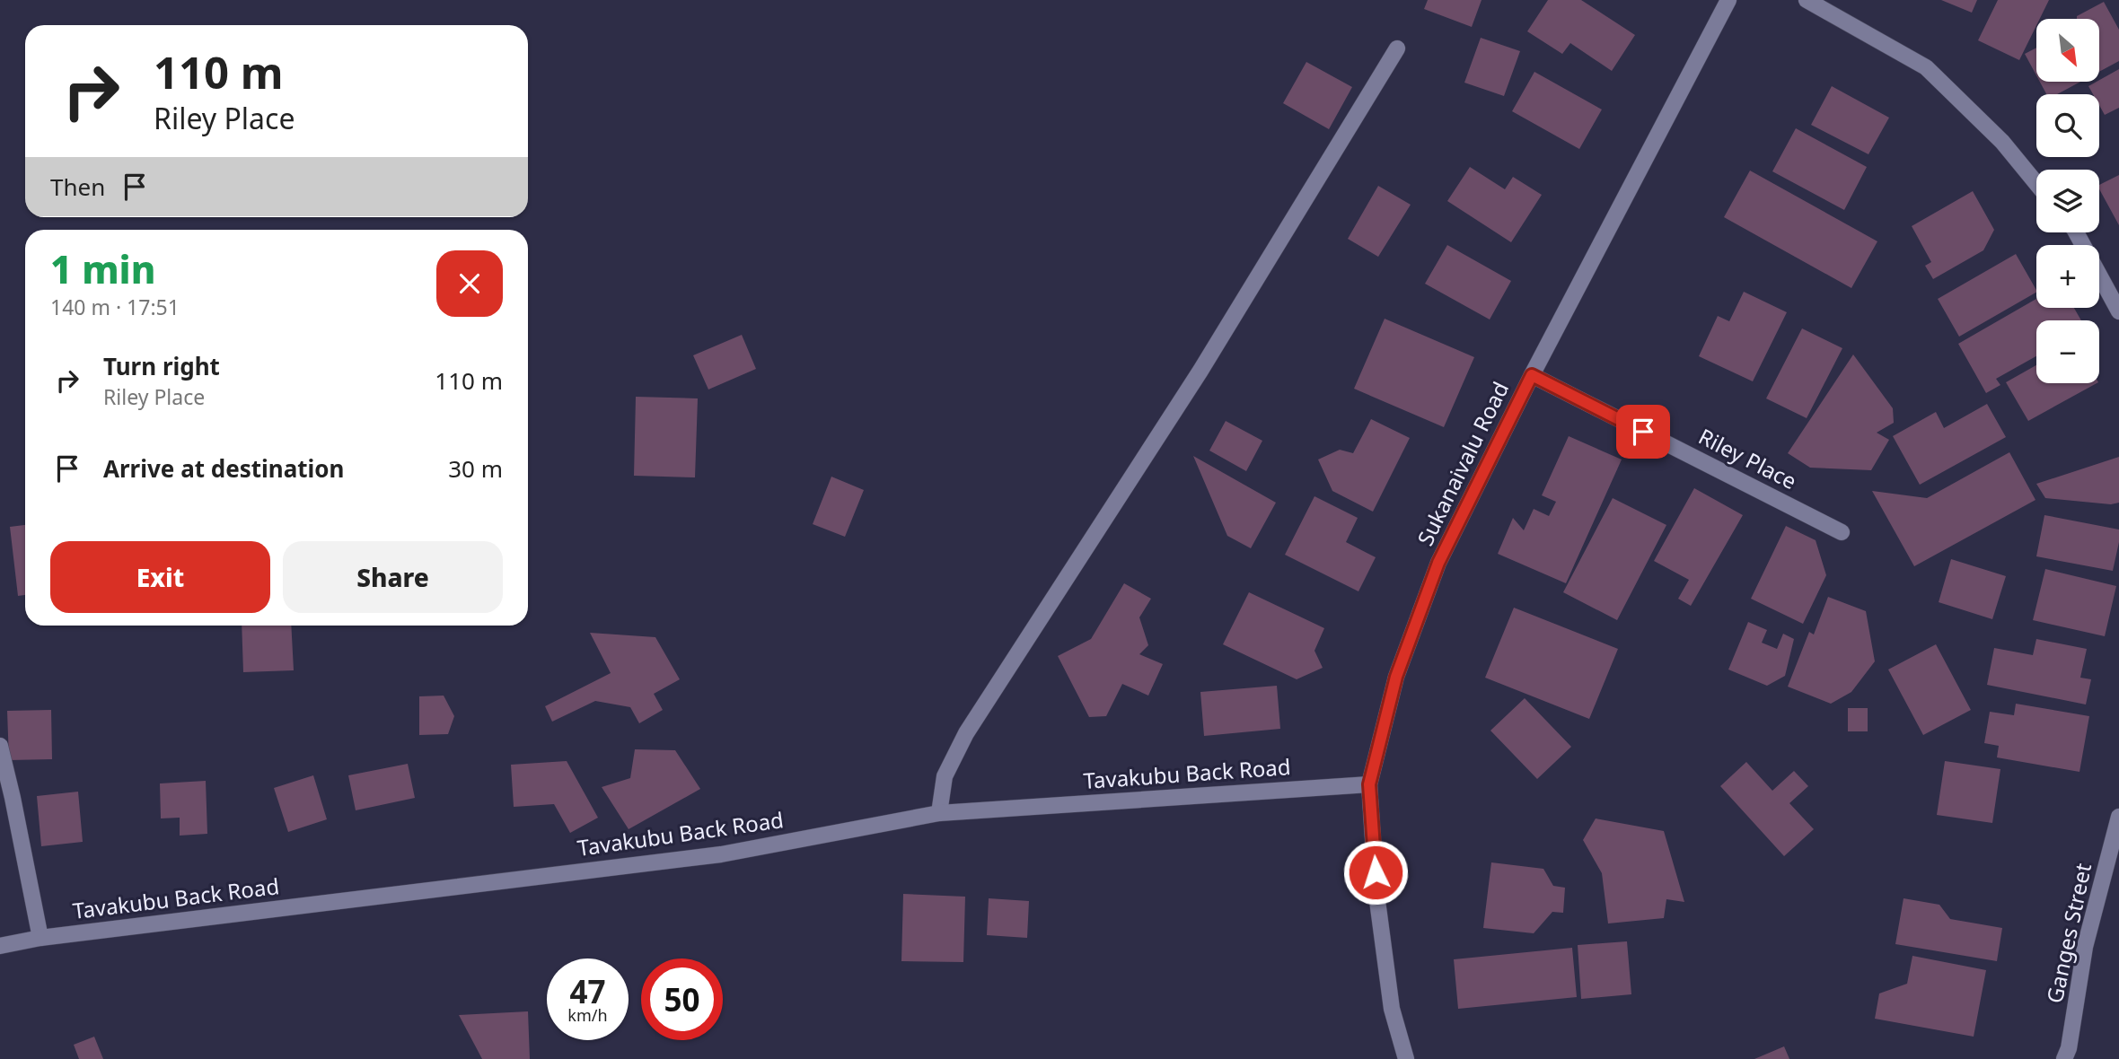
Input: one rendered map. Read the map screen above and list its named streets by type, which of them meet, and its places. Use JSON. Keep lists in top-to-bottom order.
{
  "streets": {
    "street": [
      "Riley Place",
      "Sukanaivalu Road",
      "Tavakubu Back Road",
      "Ganges Street"
    ]
  },
  "crossings": [
    ["Riley Place", "Sukanaivalu Road"],
    ["Sukanaivalu Road", "Tavakubu Back Road"]
  ],
  "north": "bottom right",
  "page": {
    "map_buttons": ["+", "−"],
    "turn": ["110 m", "Riley Place"],
    "then": "Then",
    "heading": ["1 min", "140 m · 17:51"],
    "list": [
      {
        "name": "Turn right",
        "note": "Riley Place",
        "value": "110 m"
      },
      {
        "name": "Arrive at destination",
        "value": "30 m"
      }
    ],
    "buttons": ["Exit", "Share"],
    "speed": "47 km/h",
    "limit": "50"
  }
}
